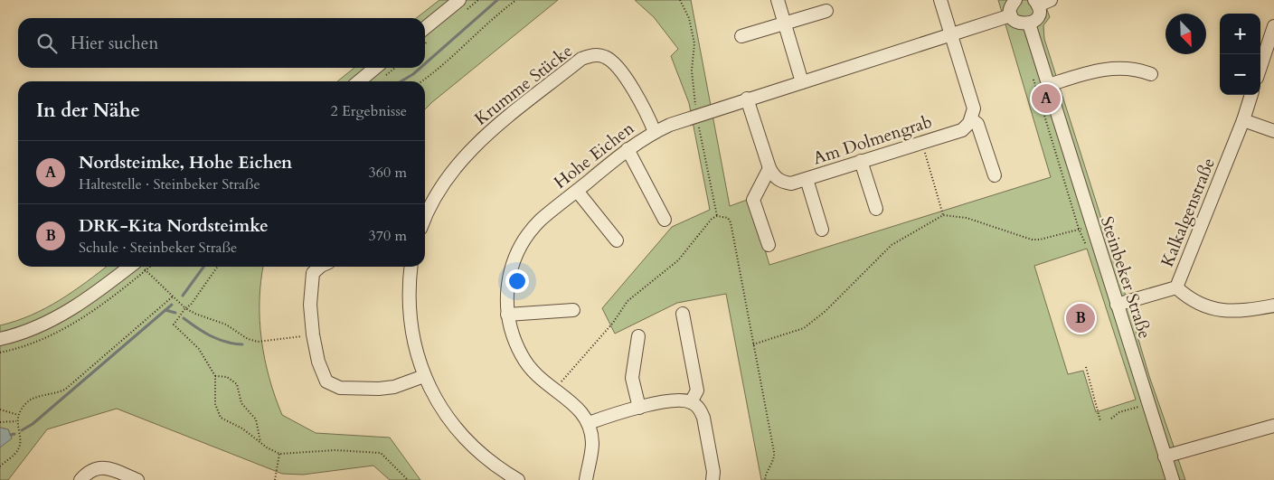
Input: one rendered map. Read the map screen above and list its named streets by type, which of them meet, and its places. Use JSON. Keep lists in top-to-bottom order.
{
  "streets": {
    "street": [
      "Krumme Stücke",
      "Am Dolmengrab",
      "Hohe Eichen",
      "Kalkalgenstraße",
      "Steinbeker Straße"
    ]
  },
  "crossings": [
    ["Krumme Stücke", "Hohe Eichen"],
    ["Am Dolmengrab", "Hohe Eichen"],
    ["Kalkalgenstraße", "Steinbeker Straße"]
  ],
  "north": "bottom right",
  "page": {
    "map_buttons": ["+", "−"],
    "search": "Hier suchen",
    "heading": ["In der Nähe", "2 Ergebnisse"],
    "pins": ["A", "B"],
    "list": [
      {
        "mark": "A",
        "name": "Nordsteimke, Hohe Eichen",
        "note": "Haltestelle · Steinbeker Straße",
        "value": "360 m"
      },
      {
        "mark": "B",
        "name": "DRK-Kita Nordsteimke",
        "note": "Schule · Steinbeker Straße",
        "value": "370 m"
      }
    ]
  }
}
